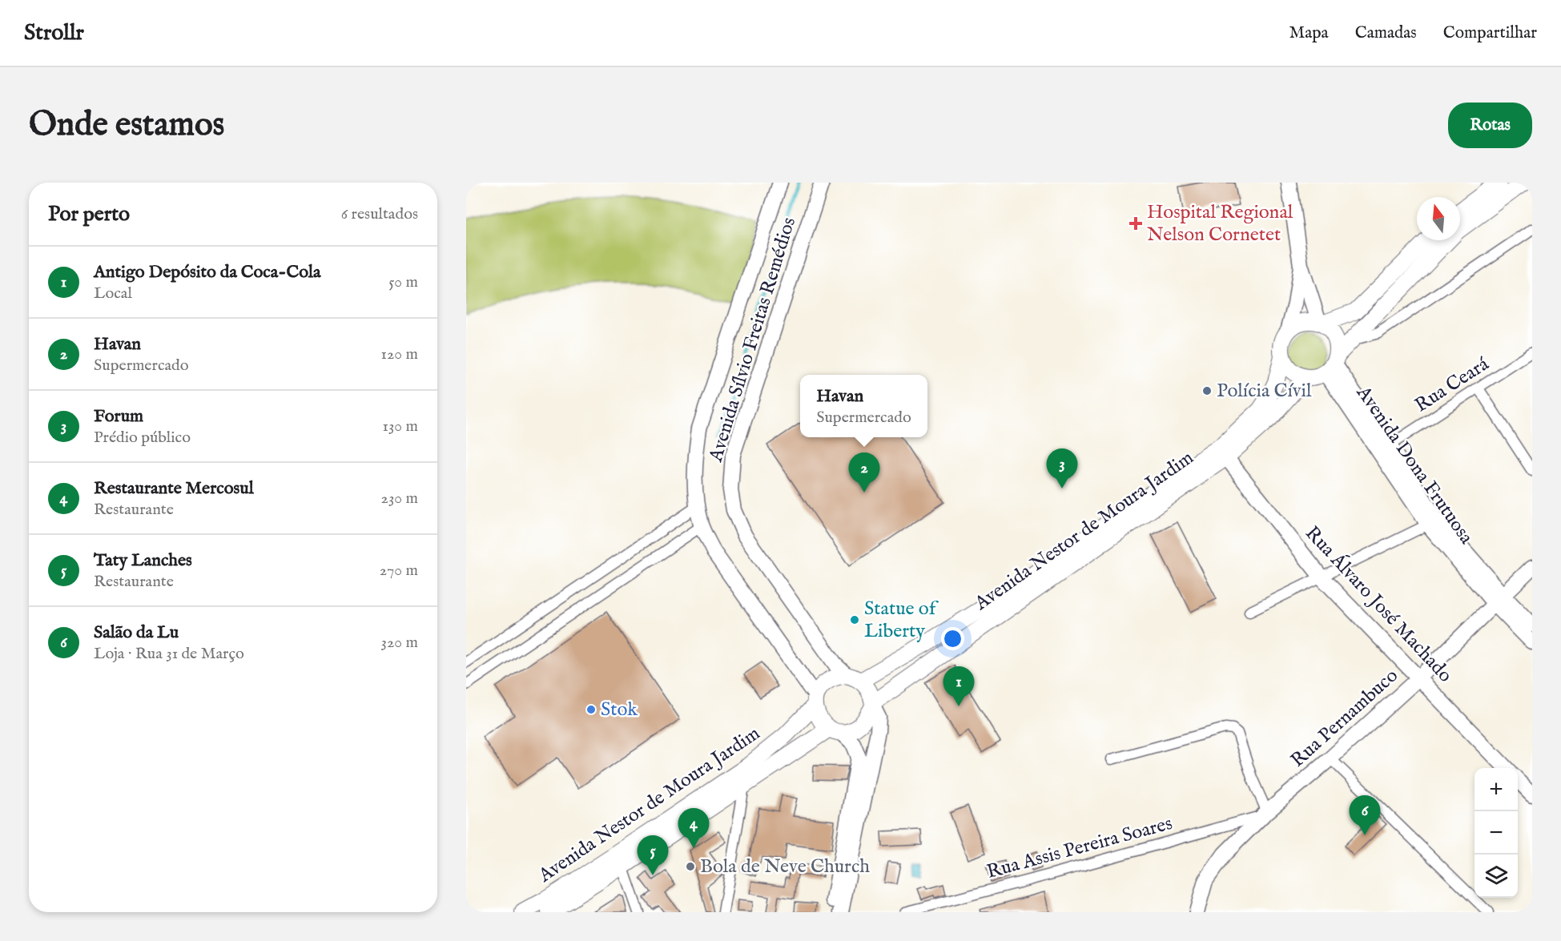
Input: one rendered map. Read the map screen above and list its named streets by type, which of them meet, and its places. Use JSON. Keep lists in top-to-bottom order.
{
  "streets": {
    "main road": ["Avenida Nestor de Moura Jardim"],
    "street": [
      "Avenida Sílvio Freitas Remédios",
      "Rua Ceará",
      "Avenida Dona Frutuosa",
      "Rua Álvaro José Machado",
      "Rua Pernambuco",
      "Rua Assis Pereira Soares"
    ]
  },
  "crossings": [
    ["Avenida Sílvio Freitas Remédios", "Avenida Nestor de Moura Jardim"],
    ["Rua Ceará", "Avenida Dona Frutuosa"],
    ["Avenida Dona Frutuosa", "Avenida Nestor de Moura Jardim"],
    ["Avenida Dona Frutuosa", "Rua Pernambuco"],
    ["Avenida Nestor de Moura Jardim", "Rua Álvaro José Machado"],
    ["Rua Álvaro José Machado", "Rua Pernambuco"],
    ["Rua Pernambuco", "Rua Assis Pereira Soares"]
  ],
  "places": {
    "health": ["Hospital Regional Nelson Cornetet"],
    "other": [
      "Polícia Cívil",
      "Statue of Liberty",
      "Stok",
      "Bola de Neve Church"
    ]
  },
  "north": "top",
  "page": {
    "header": "Strollr",
    "nav": ["Mapa", "Camadas", "Compartilhar"],
    "buttons": "Rotas",
    "title": "Onde estamos",
    "heading": ["Por perto", "6 resultados"],
    "list": [
      {
        "mark": "1",
        "name": "Antigo Depósito da Coca-Cola",
        "note": "Local",
        "value": "50 m"
      },
      {
        "mark": "2",
        "name": "Havan",
        "note": "Supermercado",
        "value": "120 m"
      },
      {
        "mark": "3",
        "name": "Forum",
        "note": "Prédio público",
        "value": "130 m"
      },
      {
        "mark": "4",
        "name": "Restaurante Mercosul",
        "note": "Restaurante",
        "value": "230 m"
      },
      {
        "mark": "5",
        "name": "Taty Lanches",
        "note": "Restaurante",
        "value": "270 m"
      },
      {
        "mark": "6",
        "name": "Salão da Lu",
        "note": "Loja · Rua 31 de Março",
        "value": "320 m"
      }
    ],
    "popup": ["Havan", "Supermercado"],
    "pins": [
      "3",
      "2",
      "1",
      "6",
      "4",
      "5"
    ],
    "map_buttons": ["+", "−"]
  }
}
